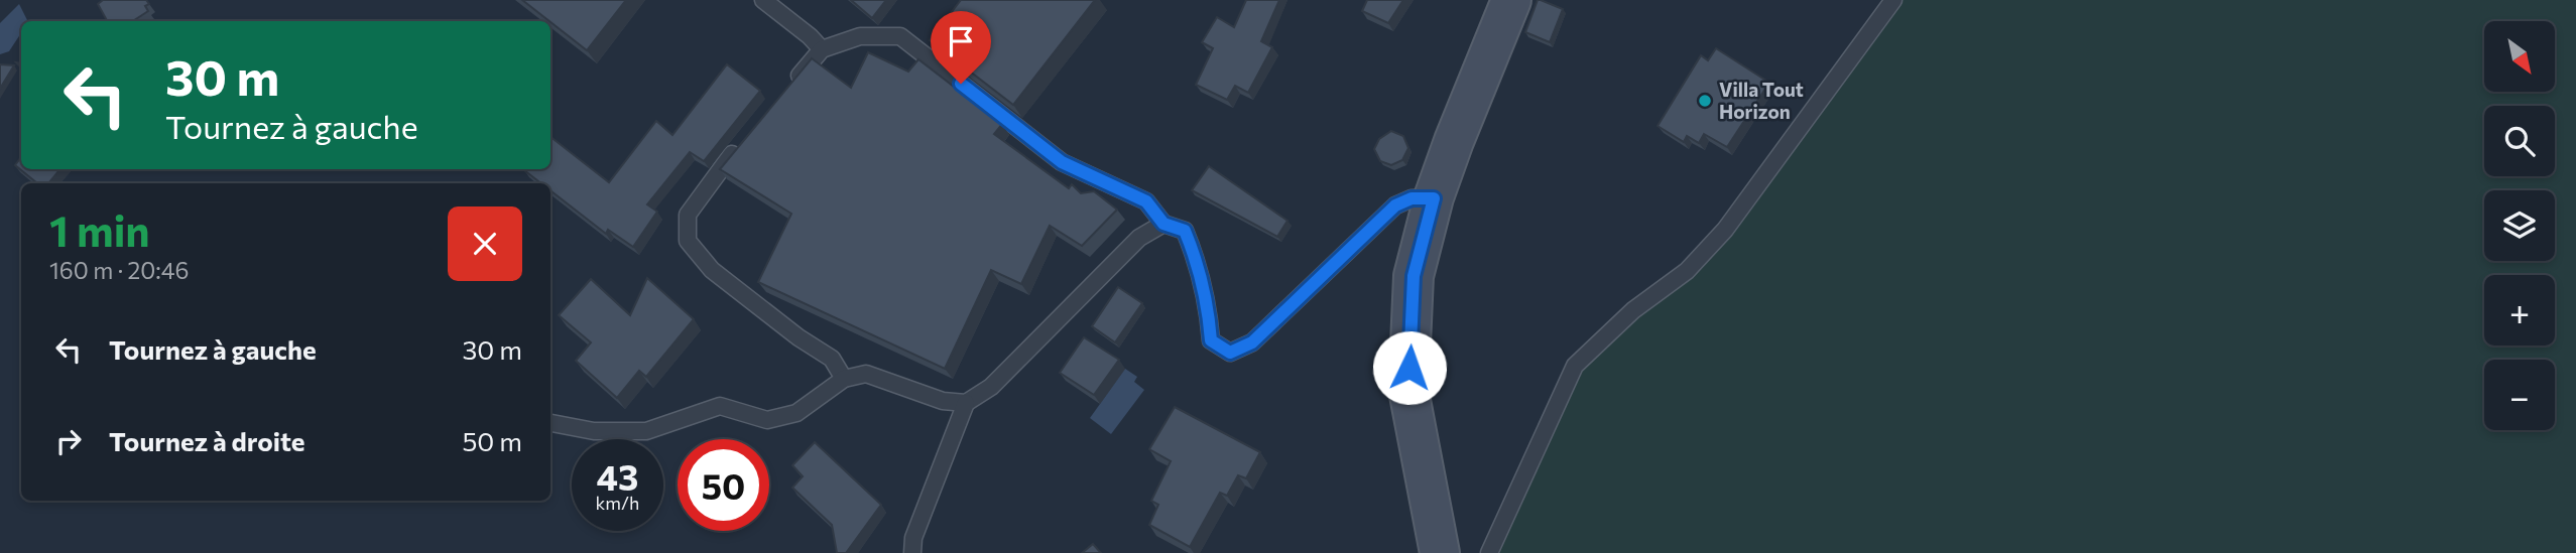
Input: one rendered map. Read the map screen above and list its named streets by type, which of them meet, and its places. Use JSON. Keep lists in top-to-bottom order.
{
  "places": ["Villa Tout Horizon"],
  "north": "bottom right",
  "page": {
    "map_buttons": ["+", "−"],
    "turn": ["30 m", "Tournez à gauche"],
    "heading": ["1 min", "160 m · 20:46"],
    "list": [
      {
        "name": "Tournez à gauche",
        "value": "30 m"
      },
      {
        "name": "Tournez à droite",
        "value": "50 m"
      }
    ],
    "speed": "43 km/h",
    "limit": "50"
  }
}
